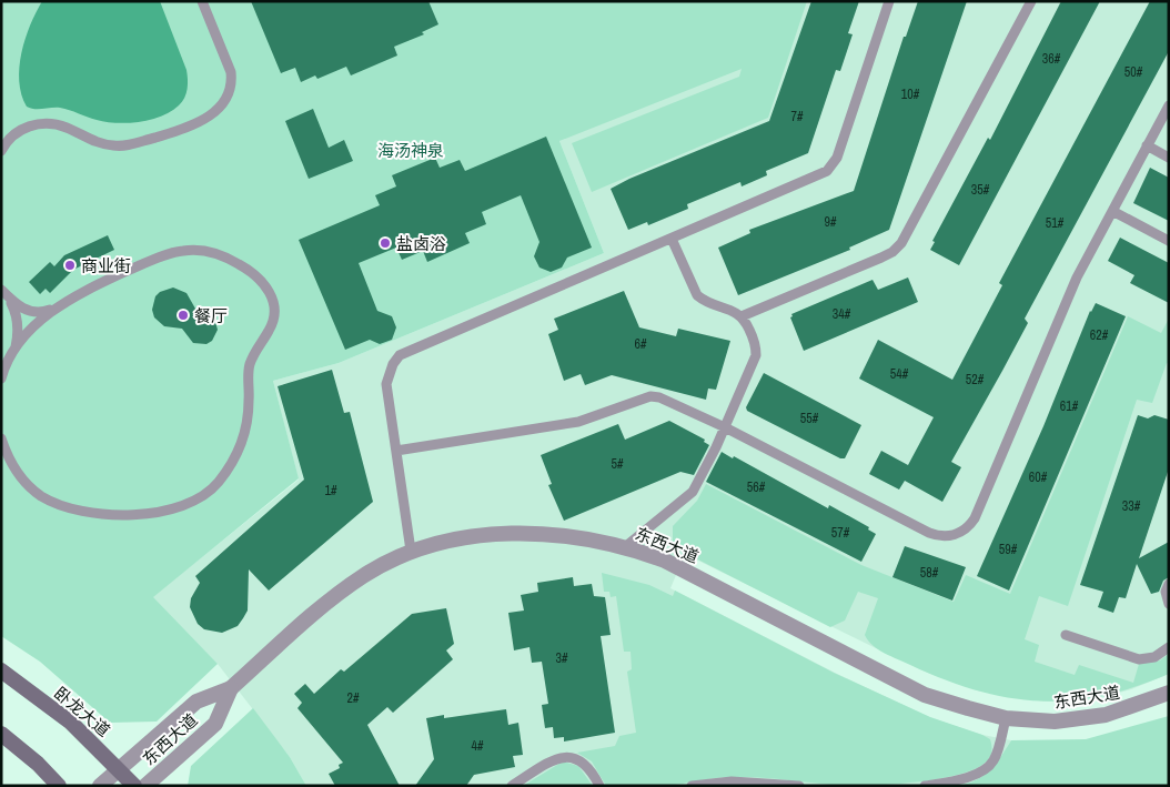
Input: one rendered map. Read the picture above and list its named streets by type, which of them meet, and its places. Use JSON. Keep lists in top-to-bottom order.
{
  "streets": {
    "main road": ["卧龙大道"],
    "street": ["东西大道"]
  },
  "parks": ["海汤神泉"],
  "places": ["盐卤浴", "商业街", "餐厅"],
  "house_numbers": [
    "36#",
    "50#",
    "10#",
    "7#",
    "35#",
    "9#",
    "51#",
    "34#",
    "62#",
    "6#",
    "54#",
    "52#",
    "61#",
    "55#",
    "5#",
    "60#",
    "56#",
    "1#",
    "33#",
    "57#",
    "59#",
    "58#",
    "3#",
    "2#",
    "4#"
  ]
}
